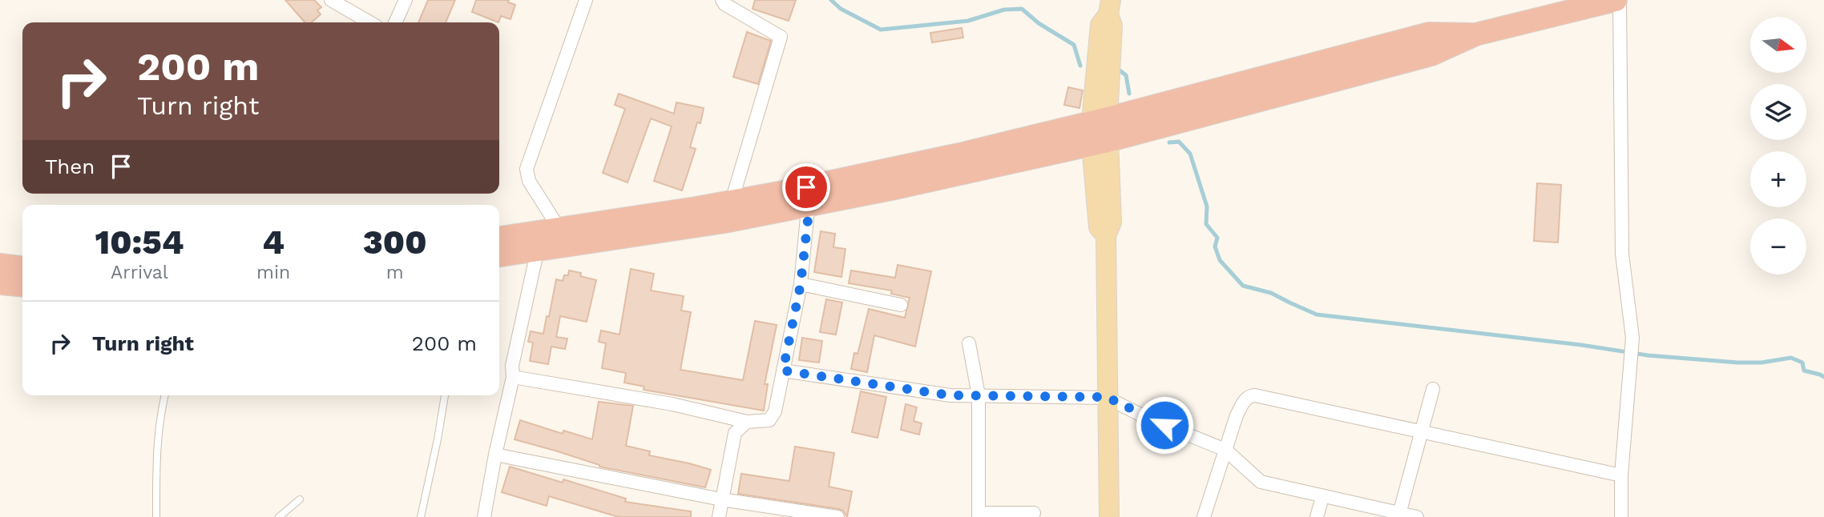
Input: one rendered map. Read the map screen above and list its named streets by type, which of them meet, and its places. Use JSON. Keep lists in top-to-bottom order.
{
  "north": "right",
  "page": {
    "map_buttons": ["+", "−"],
    "turn": ["200 m", "Turn right"],
    "then": "Then",
    "eta": [
      "10:54",
      "Arrival",
      "4",
      "min",
      "300",
      "m"
    ],
    "list": [
      {
        "name": "Turn right",
        "value": "200 m"
      }
    ]
  }
}
